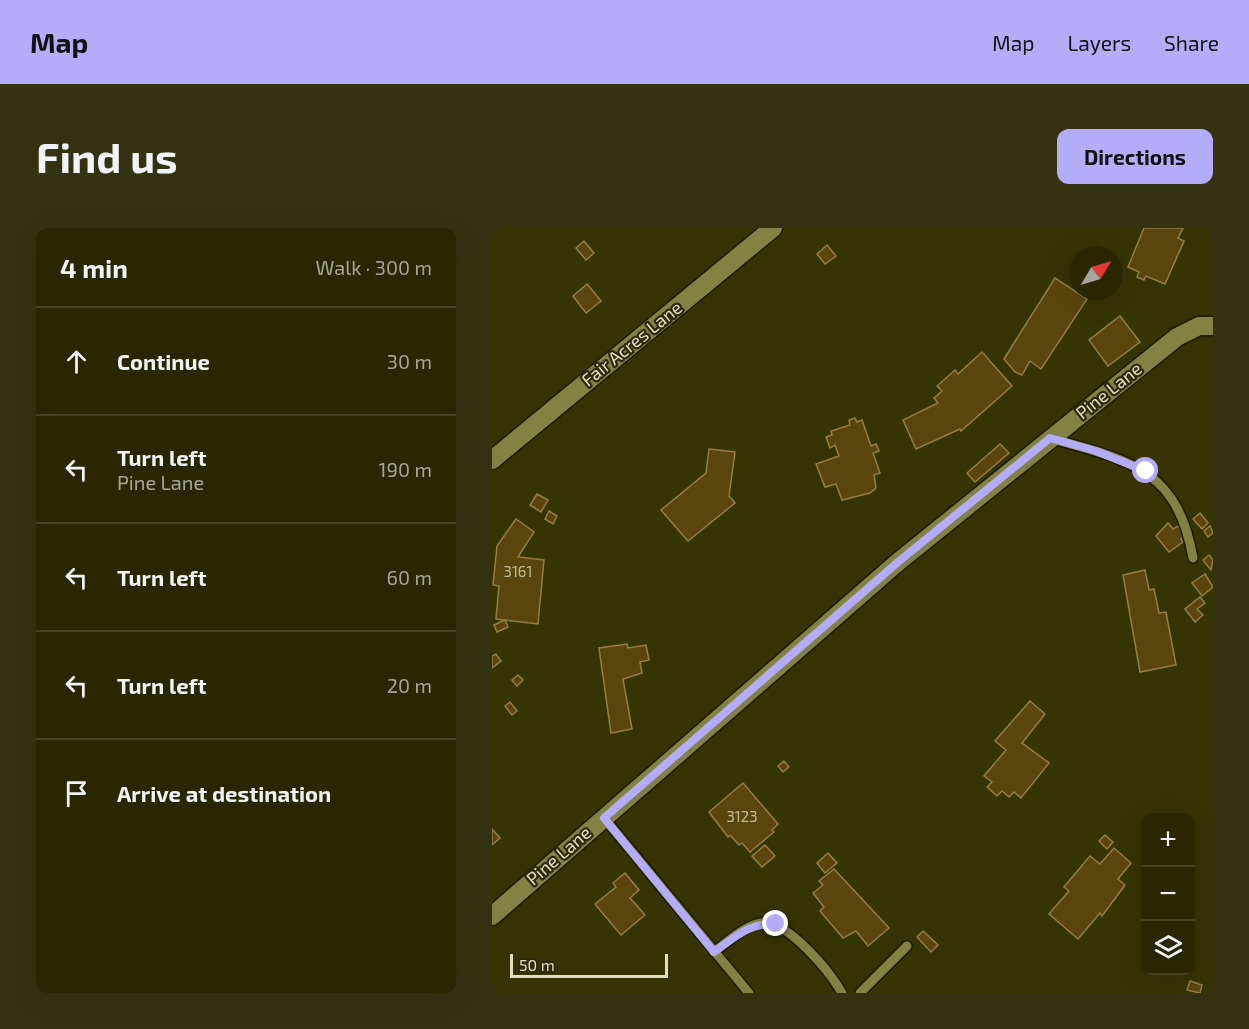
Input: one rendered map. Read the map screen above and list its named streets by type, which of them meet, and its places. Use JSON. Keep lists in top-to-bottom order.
{
  "streets": {
    "street": ["Fair Acres Lane", "Pine Lane"]
  },
  "house_numbers": ["3161", "3123"],
  "scale_bar": "50 m",
  "north": "top right",
  "page": {
    "header": "Map",
    "nav": ["Map", "Layers", "Share"],
    "buttons": "Directions",
    "title": "Find us",
    "heading": ["4 min", "Walk · 300 m"],
    "list": [
      ["Continue", "30 m"],
      ["Turn left", "Pine Lane", "190 m"],
      ["Turn left", "60 m"],
      ["Turn left", "20 m"],
      "Arrive at destination"
    ],
    "map_buttons": ["+", "−"],
    "scale": "50 m"
  }
}
